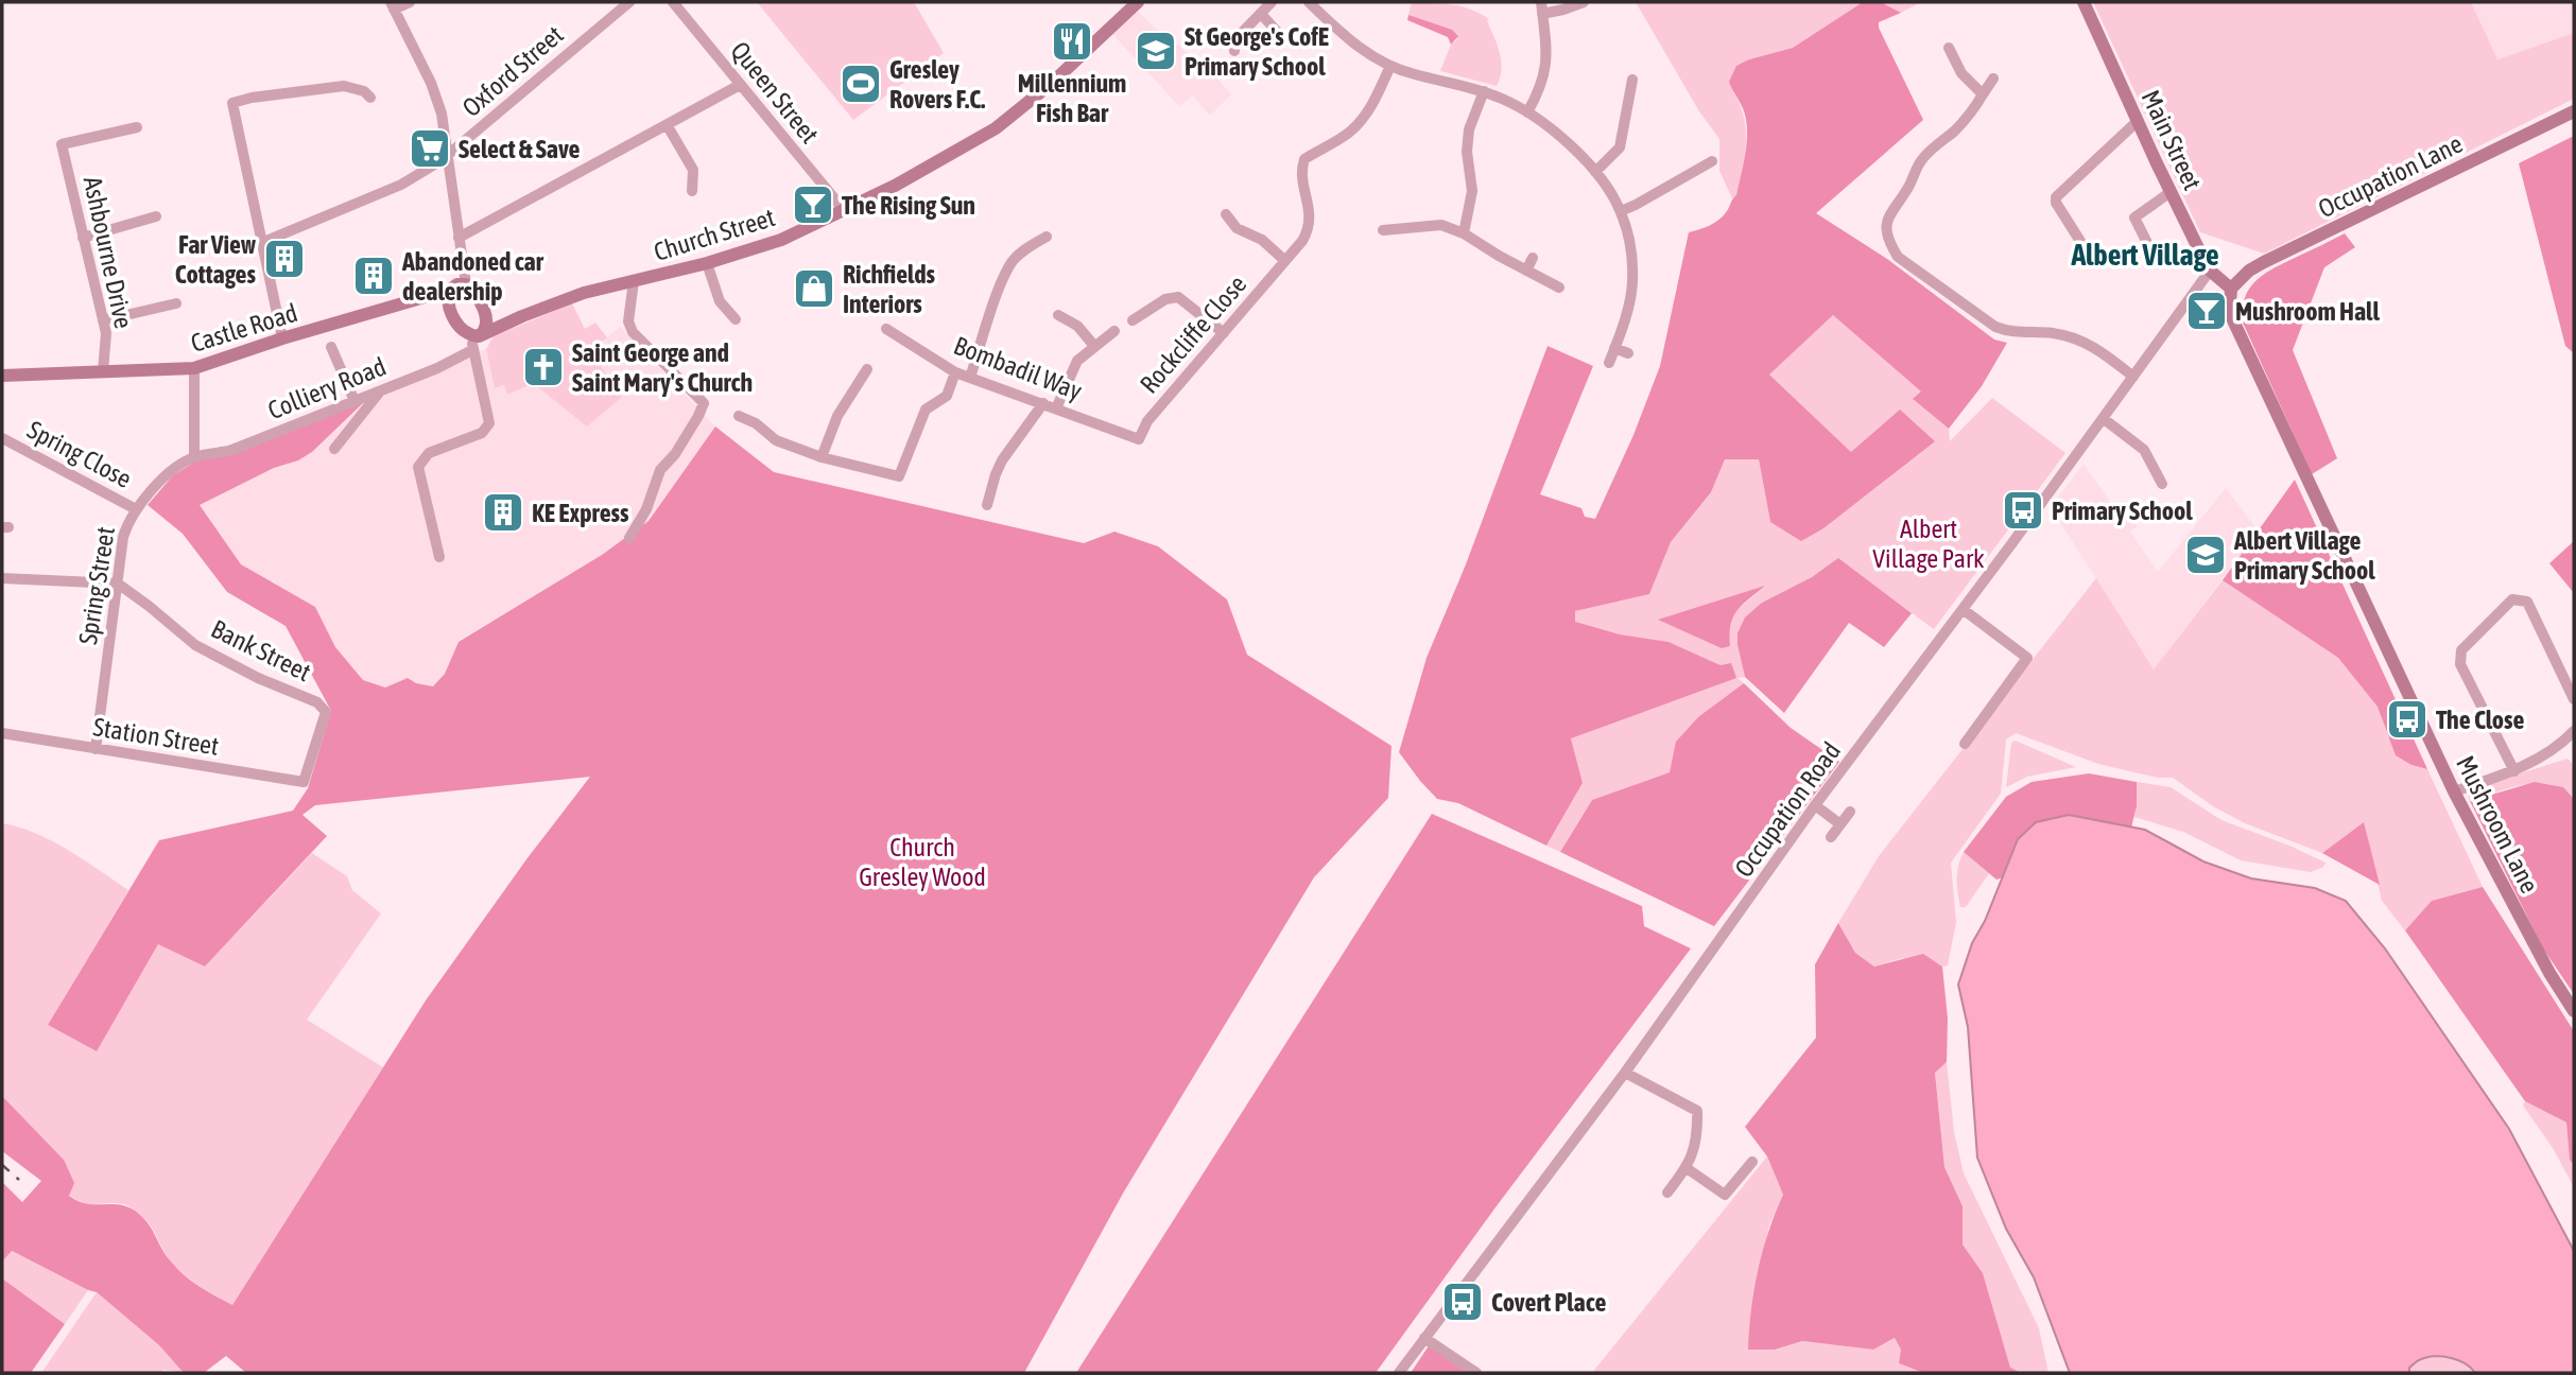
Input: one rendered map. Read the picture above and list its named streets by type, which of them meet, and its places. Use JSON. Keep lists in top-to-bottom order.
{
  "streets": {
    "street": [
      "Oxford Street",
      "Queen Street",
      "Main Street",
      "Occupation Lane",
      "Church Street",
      "Ashbourne Drive",
      "Castle Road",
      "Rockcliffe Close",
      "Bombadil Way",
      "Colliery Road",
      "Spring Close",
      "Spring Street",
      "Bank Street",
      "Station Street",
      "Occupation Road",
      "Mushroom Lane"
    ]
  },
  "crossings": [
    ["Queen Street", "Church Street"],
    ["Main Street", "Occupation Lane"],
    ["Main Street", "Occupation Road"],
    ["Main Street", "Mushroom Lane"],
    ["Occupation Lane", "Mushroom Lane"],
    ["Ashbourne Drive", "Castle Road"],
    ["Rockcliffe Close", "Bombadil Way"],
    ["Colliery Road", "Spring Street"],
    ["Spring Close", "Spring Street"],
    ["Spring Street", "Bank Street"],
    ["Spring Street", "Station Street"],
    ["Bank Street", "Station Street"]
  ],
  "districts": ["Albert Village"],
  "parks": ["Albert Village Park", "Church Gresley Wood"],
  "places": {
    "restaurant": ["Millennium Fish Bar"],
    "school or university": ["St George's CofE Primary School", "Albert Village Primary School"],
    "sports": ["Gresley Rovers F.C."],
    "supermarket": ["Select & Save"],
    "bar": ["The Rising Sun", "Mushroom Hall"],
    "building": ["Far View Cottages", "Abandoned car dealership", "KE Express"],
    "shop": ["Richfields Interiors"],
    "church": ["Saint George and Saint Mary's Church"],
    "bus stop": ["Primary School", "The Close", "Covert Place"]
  }
}
